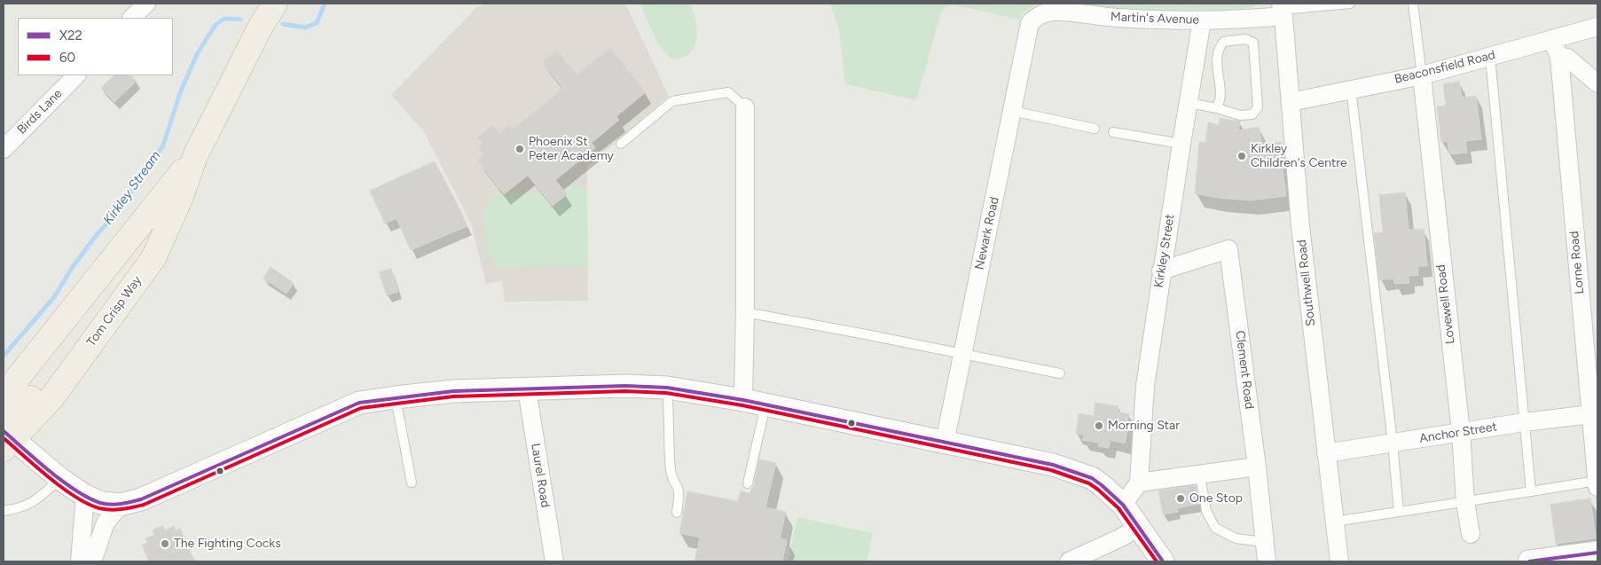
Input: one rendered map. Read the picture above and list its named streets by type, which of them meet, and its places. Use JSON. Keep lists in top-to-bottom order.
{
  "streets": {
    "highway": ["Tom Crisp Way"],
    "street": [
      "Martin's Avenue",
      "Beaconsfield Road",
      "Birds Lane",
      "Newark Road",
      "Kirkley Street",
      "Lorne Road",
      "Southwell Road",
      "Lovewell Road",
      "Clement Road",
      "Anchor Street",
      "Laurel Road"
    ]
  },
  "crossings": [
    ["Martin's Avenue", "Newark Road"],
    ["Martin's Avenue", "Kirkley Street"],
    ["Martin's Avenue", "Southwell Road"],
    ["Beaconsfield Road", "Lorne Road"],
    ["Beaconsfield Road", "Southwell Road"],
    ["Beaconsfield Road", "Lovewell Road"],
    ["Kirkley Street", "Clement Road"],
    ["Lorne Road", "Anchor Street"],
    ["Southwell Road", "Anchor Street"],
    ["Lovewell Road", "Anchor Street"]
  ],
  "water": ["Kirkley Stream"],
  "places": [
    "Phoenix St Peter Academy",
    "Kirkley Children's Centre",
    "Morning Star",
    "One Stop",
    "The Fighting Cocks"
  ],
  "lines": ["transit line X22", "transit line 60"],
  "legend": ["X22", "60"]
}
